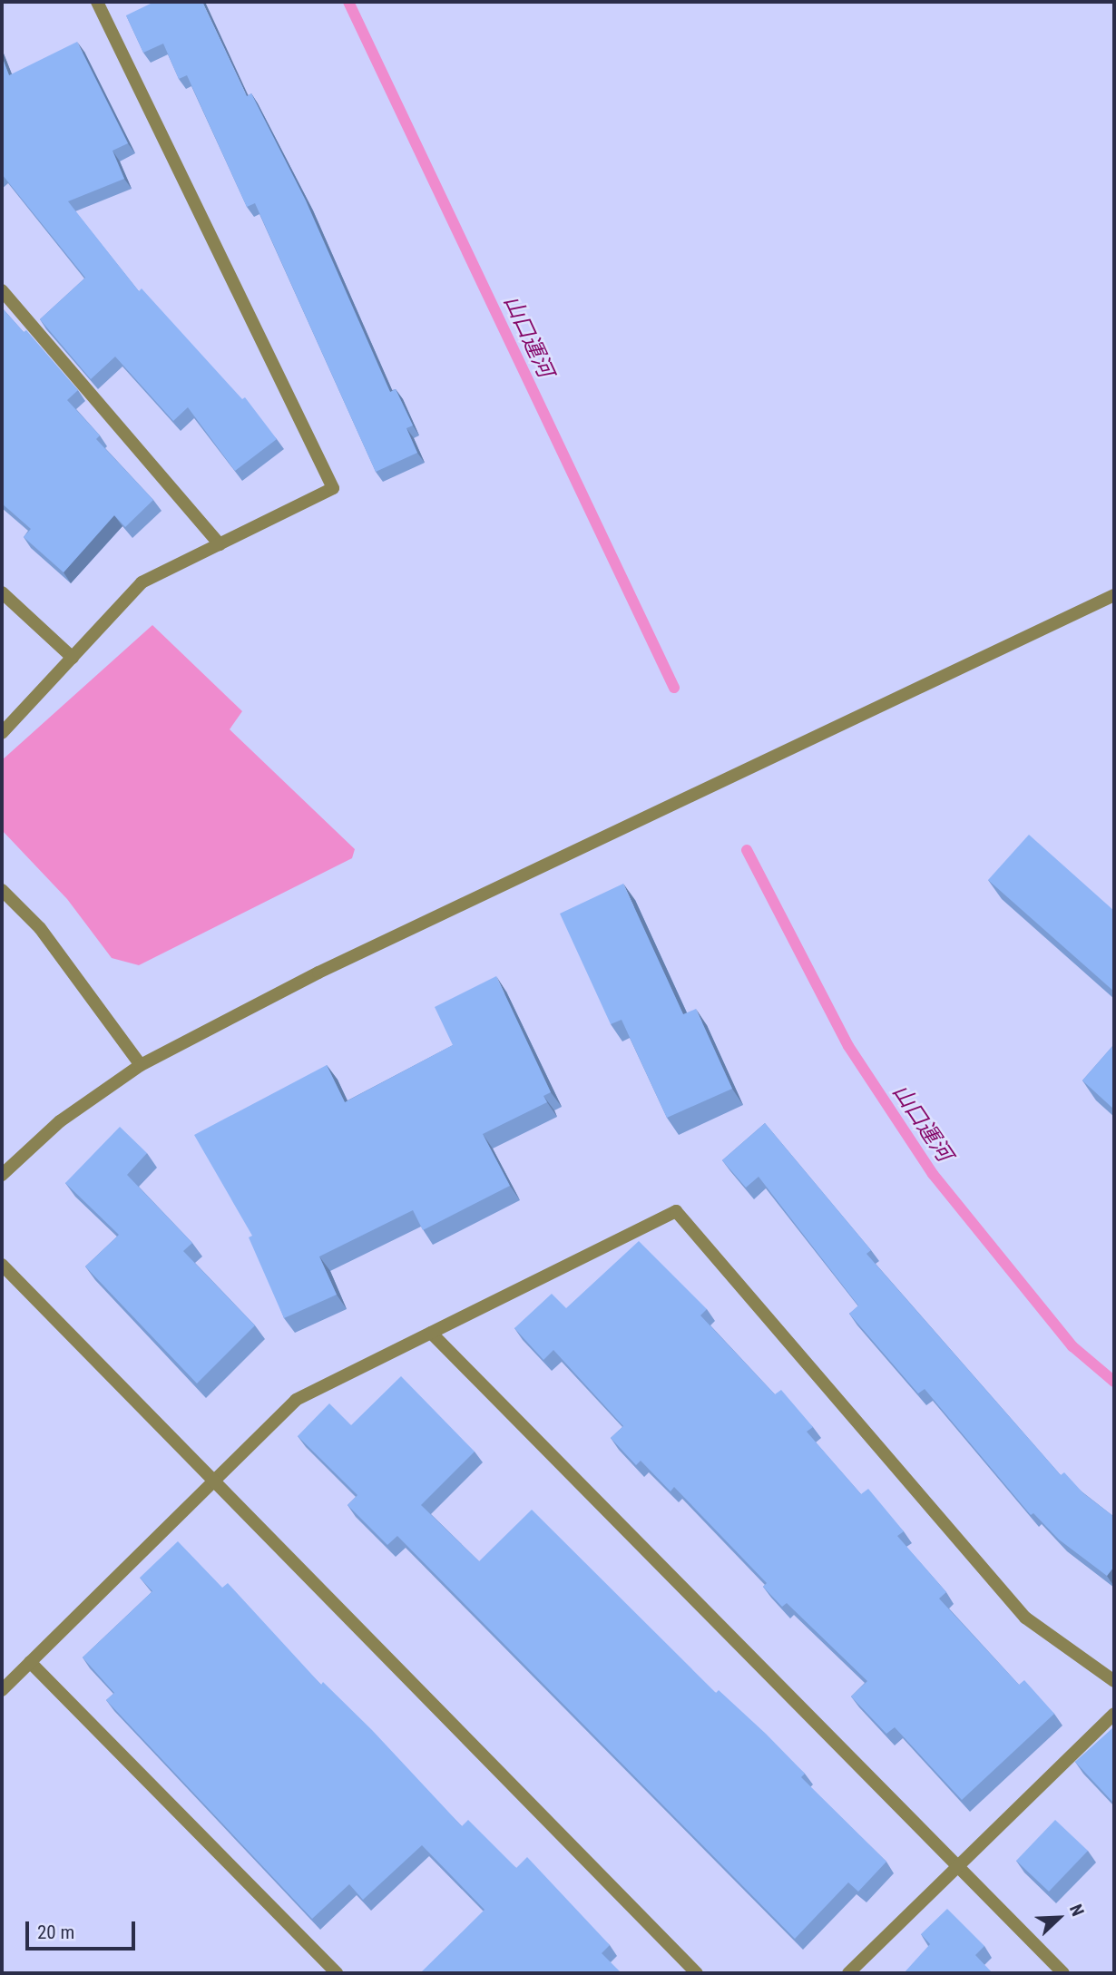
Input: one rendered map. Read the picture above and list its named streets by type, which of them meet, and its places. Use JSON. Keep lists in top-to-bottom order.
{
  "water": ["山口運河"],
  "scale_bar": "20 m",
  "north": "top right"
}
